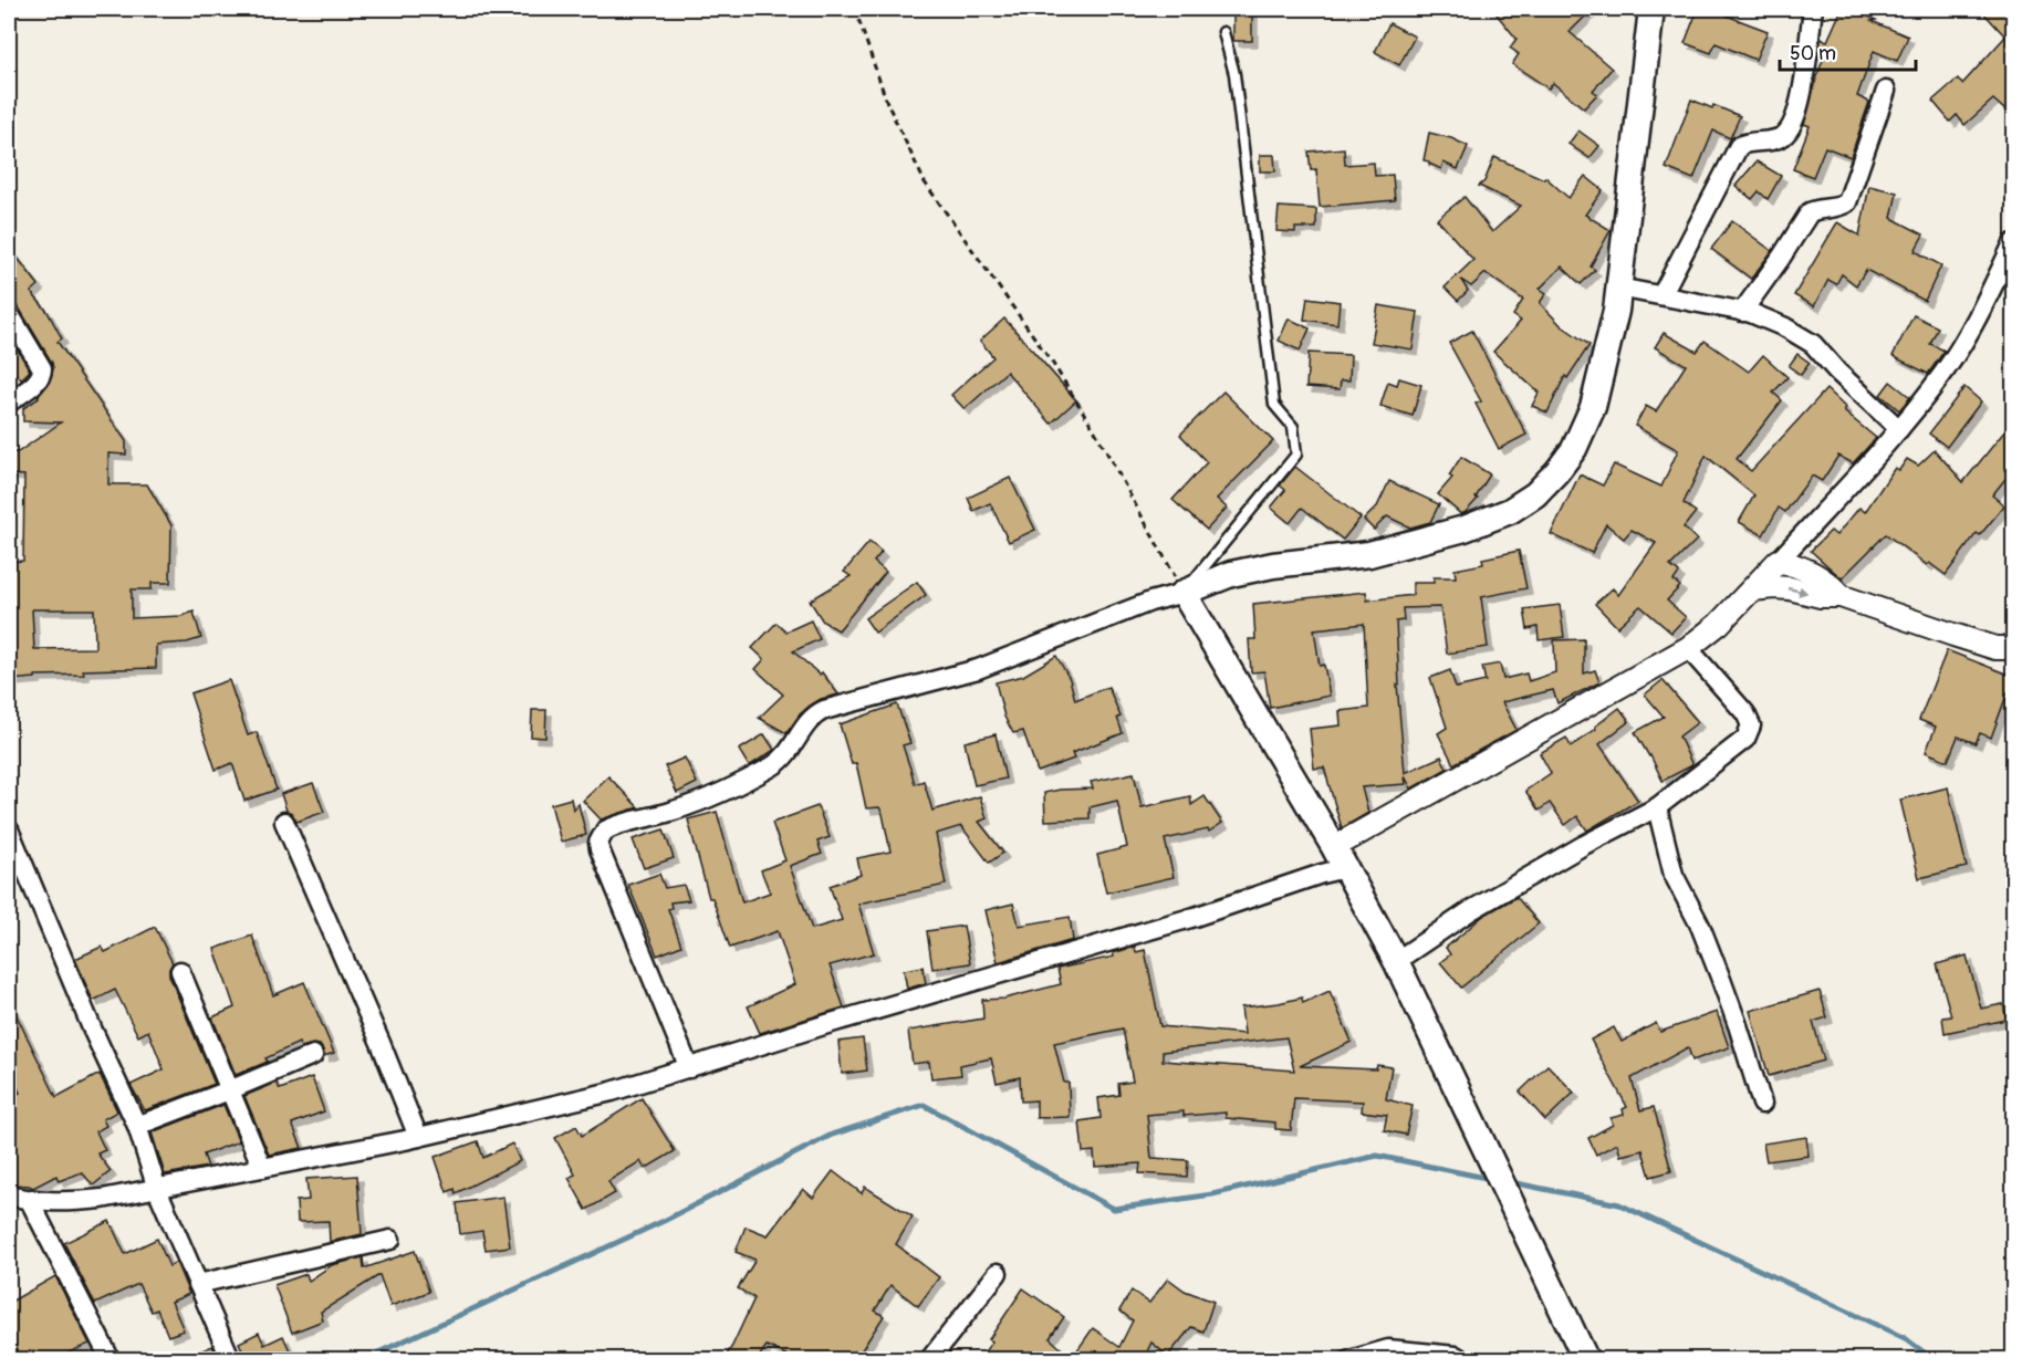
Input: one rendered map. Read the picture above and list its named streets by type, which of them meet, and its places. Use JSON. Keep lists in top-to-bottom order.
{
  "scale_bar": "50 m"
}
